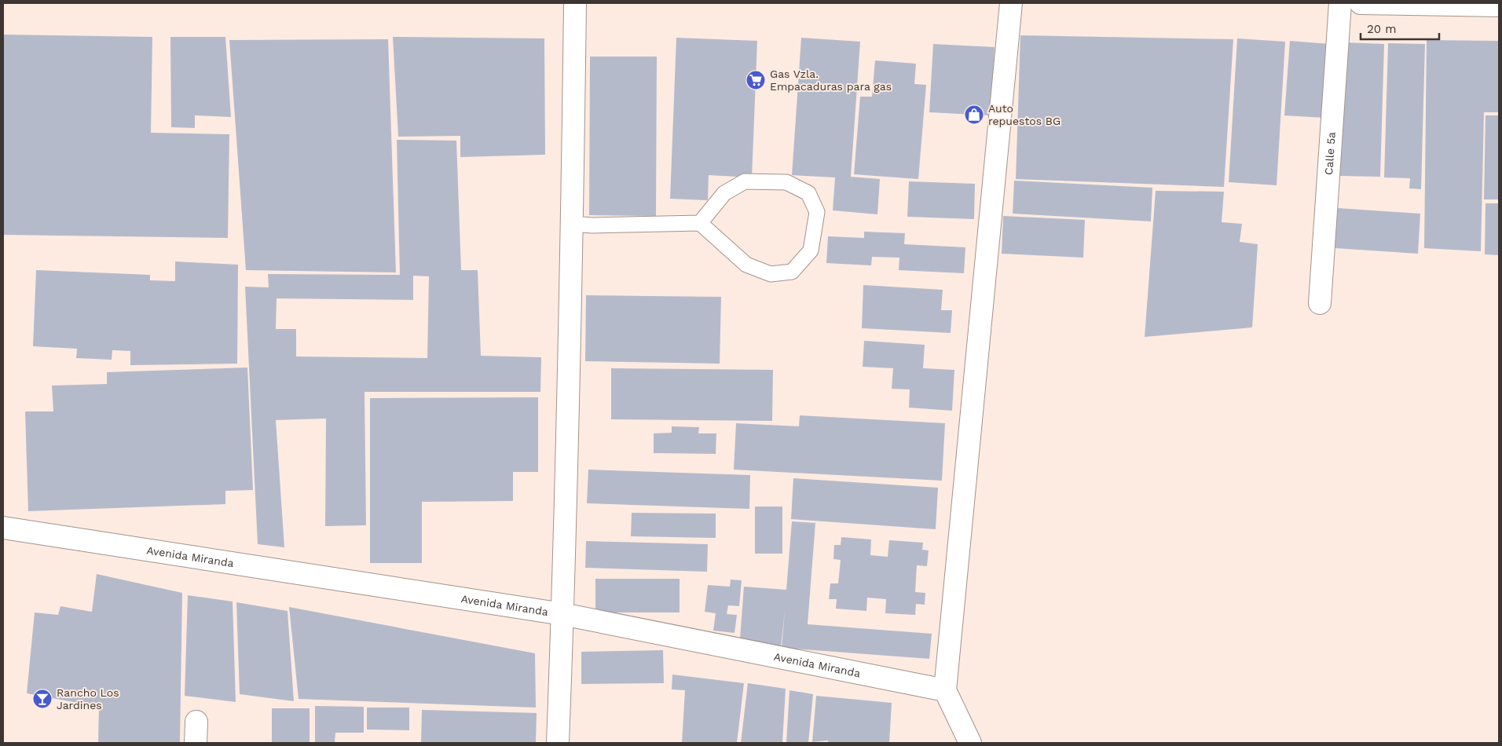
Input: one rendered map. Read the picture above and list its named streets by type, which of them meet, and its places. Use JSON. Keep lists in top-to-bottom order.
{
  "streets": {
    "street": ["Calle 5a", "Avenida Miranda"]
  },
  "places": {
    "supermarket": ["Gas Vzla. Empacaduras para gas"],
    "shop": ["Auto repuestos BG"],
    "bar": ["Rancho Los Jardines"]
  },
  "scale_bar": "20 m"
}
